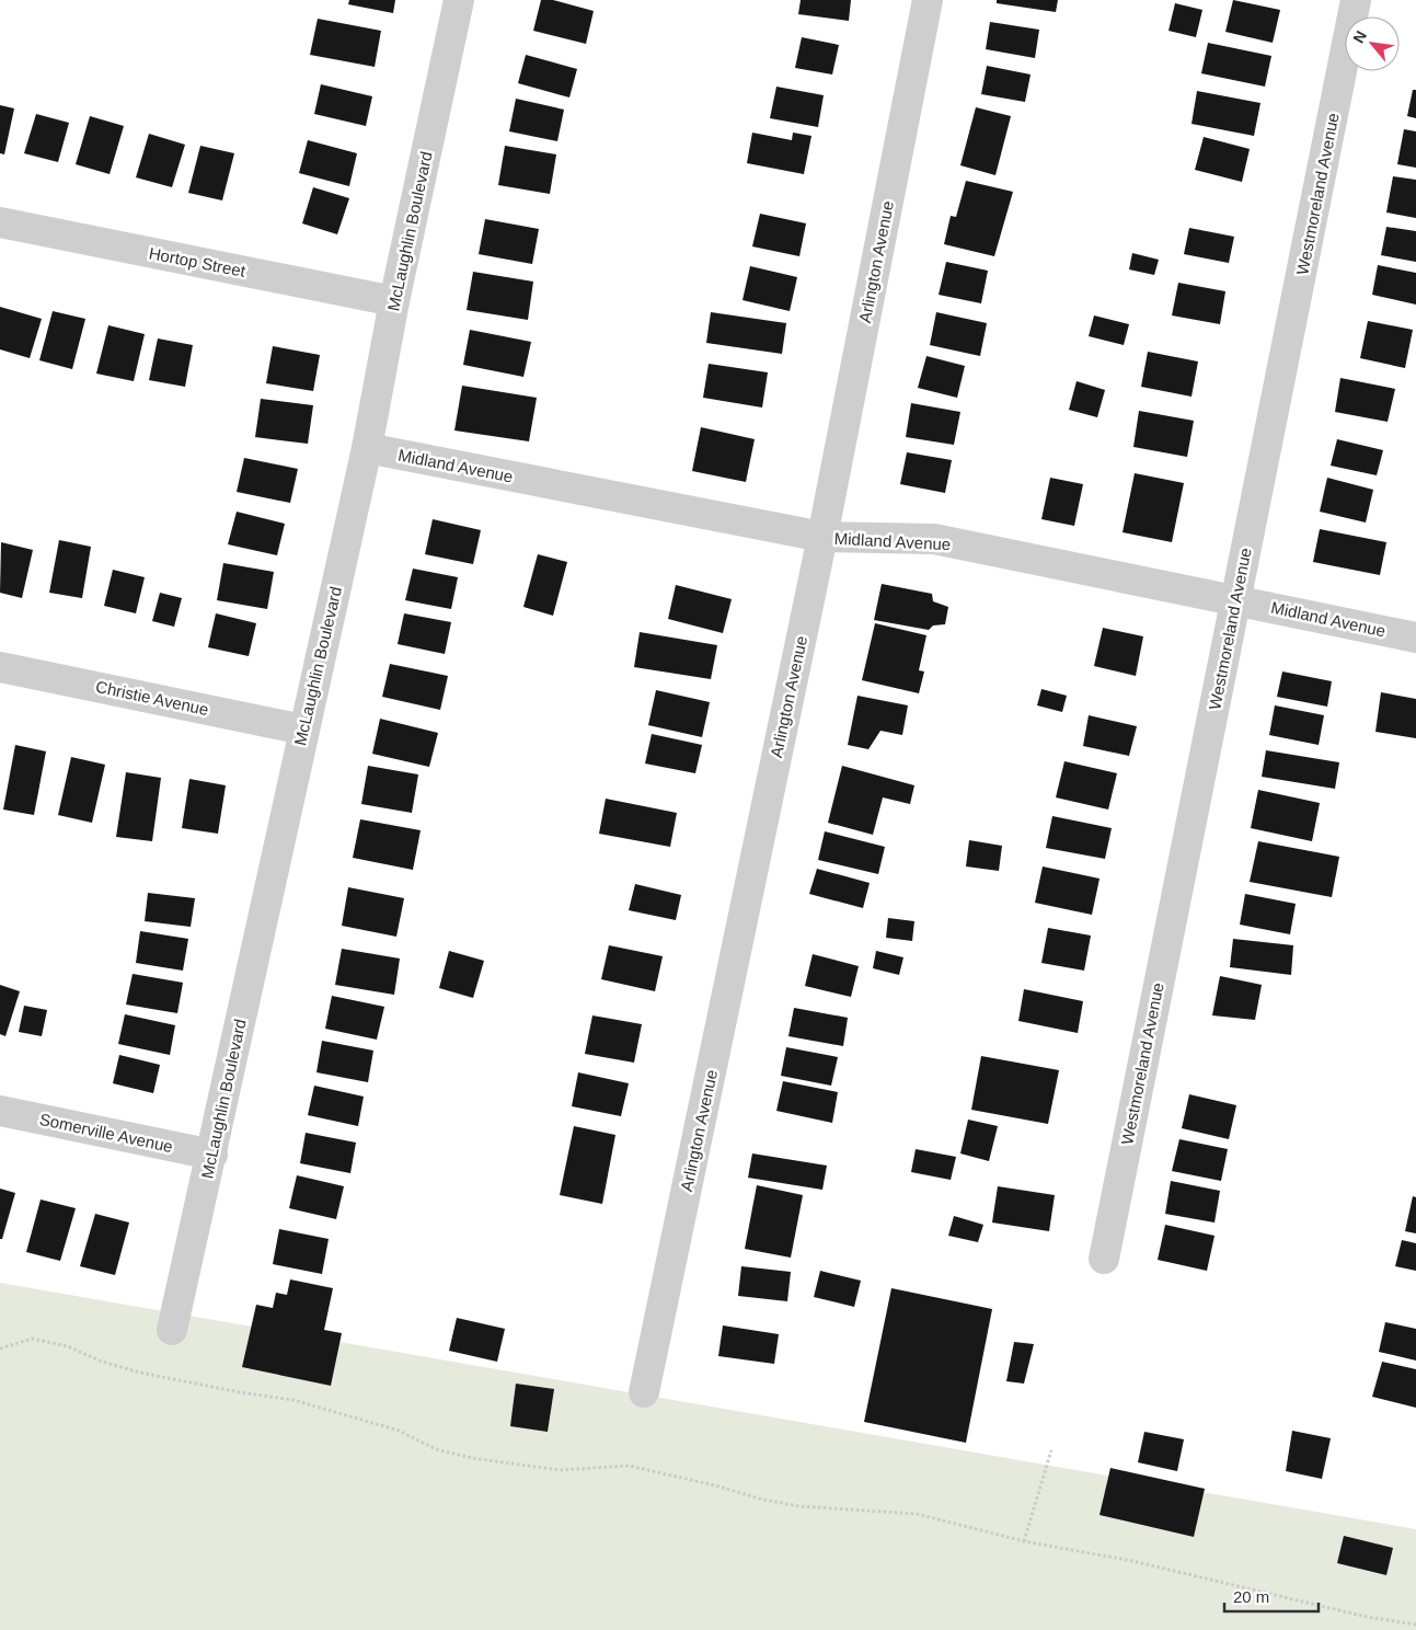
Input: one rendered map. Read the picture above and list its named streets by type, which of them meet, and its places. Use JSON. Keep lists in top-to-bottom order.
{
  "streets": {
    "street": [
      "Westmoreland Avenue",
      "McLaughlin Boulevard",
      "Hortop Street",
      "Arlington Avenue",
      "Midland Avenue",
      "Christie Avenue",
      "Somerville Avenue"
    ]
  },
  "crossings": [
    ["Westmoreland Avenue", "Midland Avenue"],
    ["McLaughlin Boulevard", "Hortop Street"],
    ["McLaughlin Boulevard", "Midland Avenue"],
    ["McLaughlin Boulevard", "Christie Avenue"],
    ["McLaughlin Boulevard", "Somerville Avenue"],
    ["Arlington Avenue", "Midland Avenue"]
  ],
  "scale_bar": "20 m",
  "north": "top left"
}
